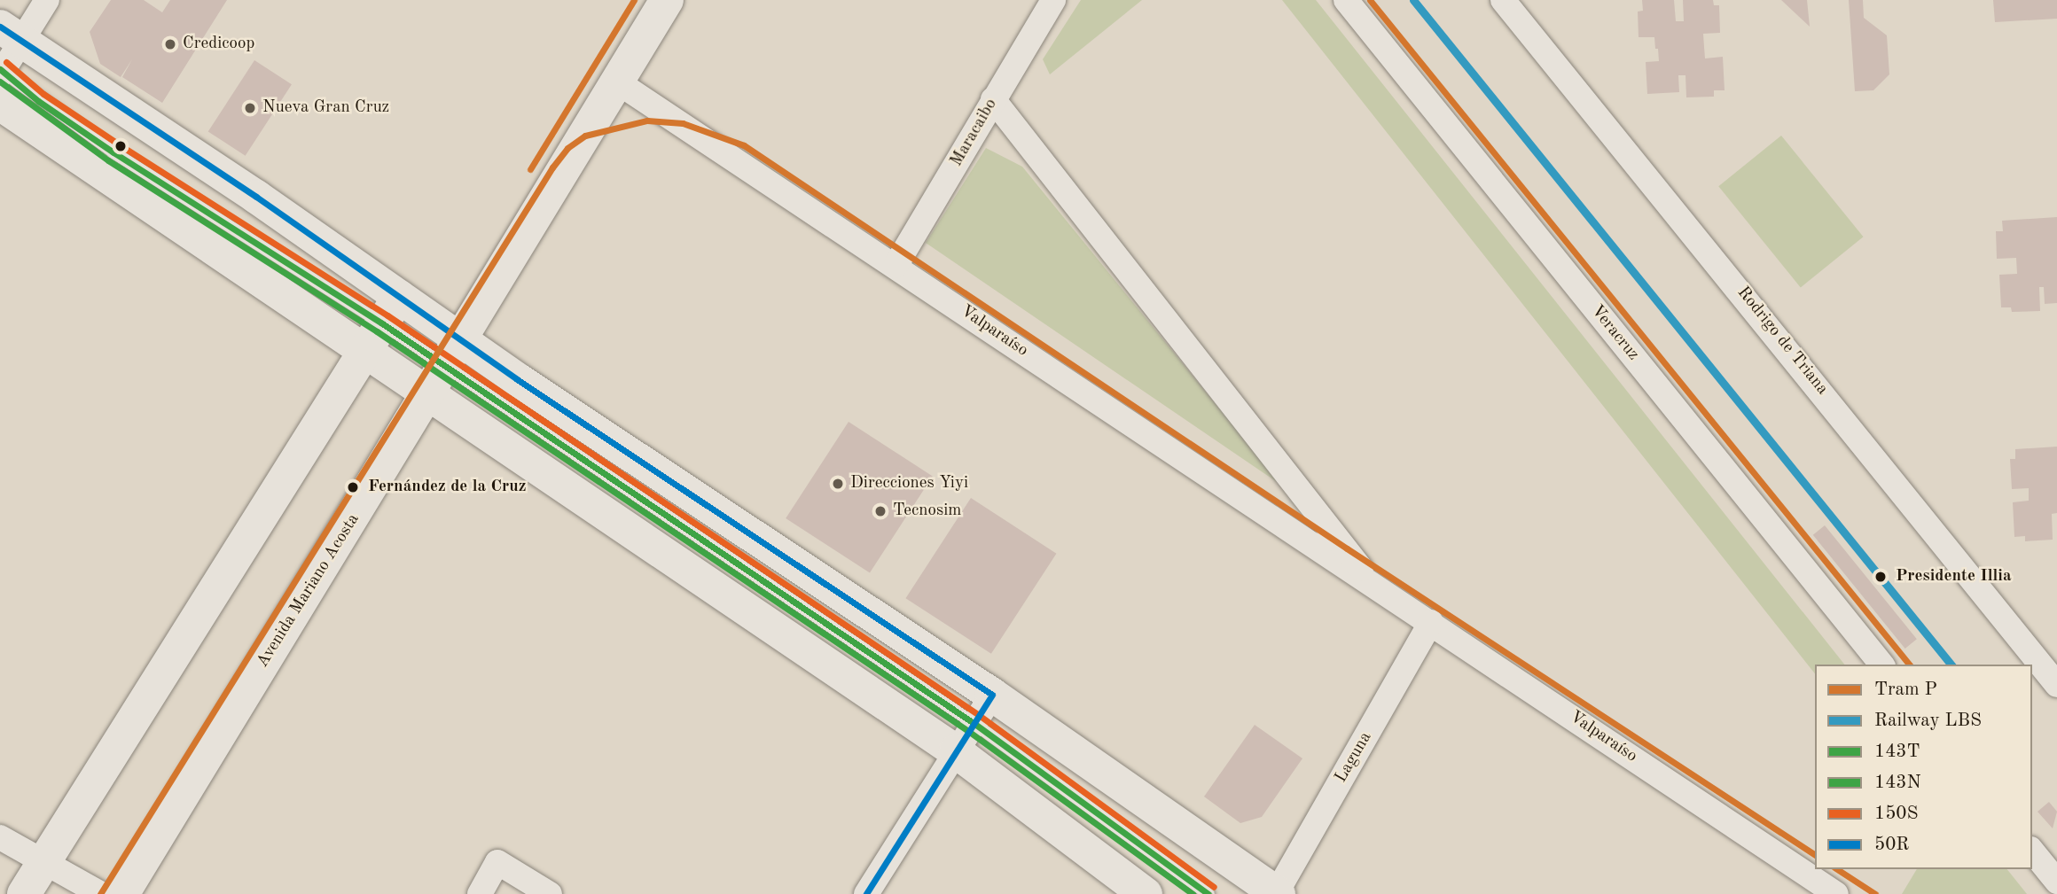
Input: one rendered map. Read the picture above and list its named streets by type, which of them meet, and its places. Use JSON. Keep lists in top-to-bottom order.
{
  "streets": {
    "main road": ["Avenida Mariano Acosta"],
    "street": [
      "Maracaibo",
      "Valparaíso",
      "Veracruz",
      "Rodrigo de Triana",
      "Laguna"
    ]
  },
  "crossings": [
    ["Maracaibo", "Valparaíso"],
    ["Valparaíso", "Avenida Mariano Acosta"],
    ["Valparaíso", "Laguna"]
  ],
  "places": [
    "Credicoop",
    "Nueva Gran Cruz",
    "Direcciones Yiyi",
    "Fernández de la Cruz",
    "Tecnosim",
    "Presidente Illia"
  ],
  "lines": [
    "tram line P",
    "rail line LBS",
    "transit line 50R",
    "transit line 150S",
    "transit line 143T",
    "transit line 143N"
  ],
  "legend": [
    "Tram P",
    "Railway LBS",
    "143T",
    "143N",
    "150S",
    "50R"
  ]
}
